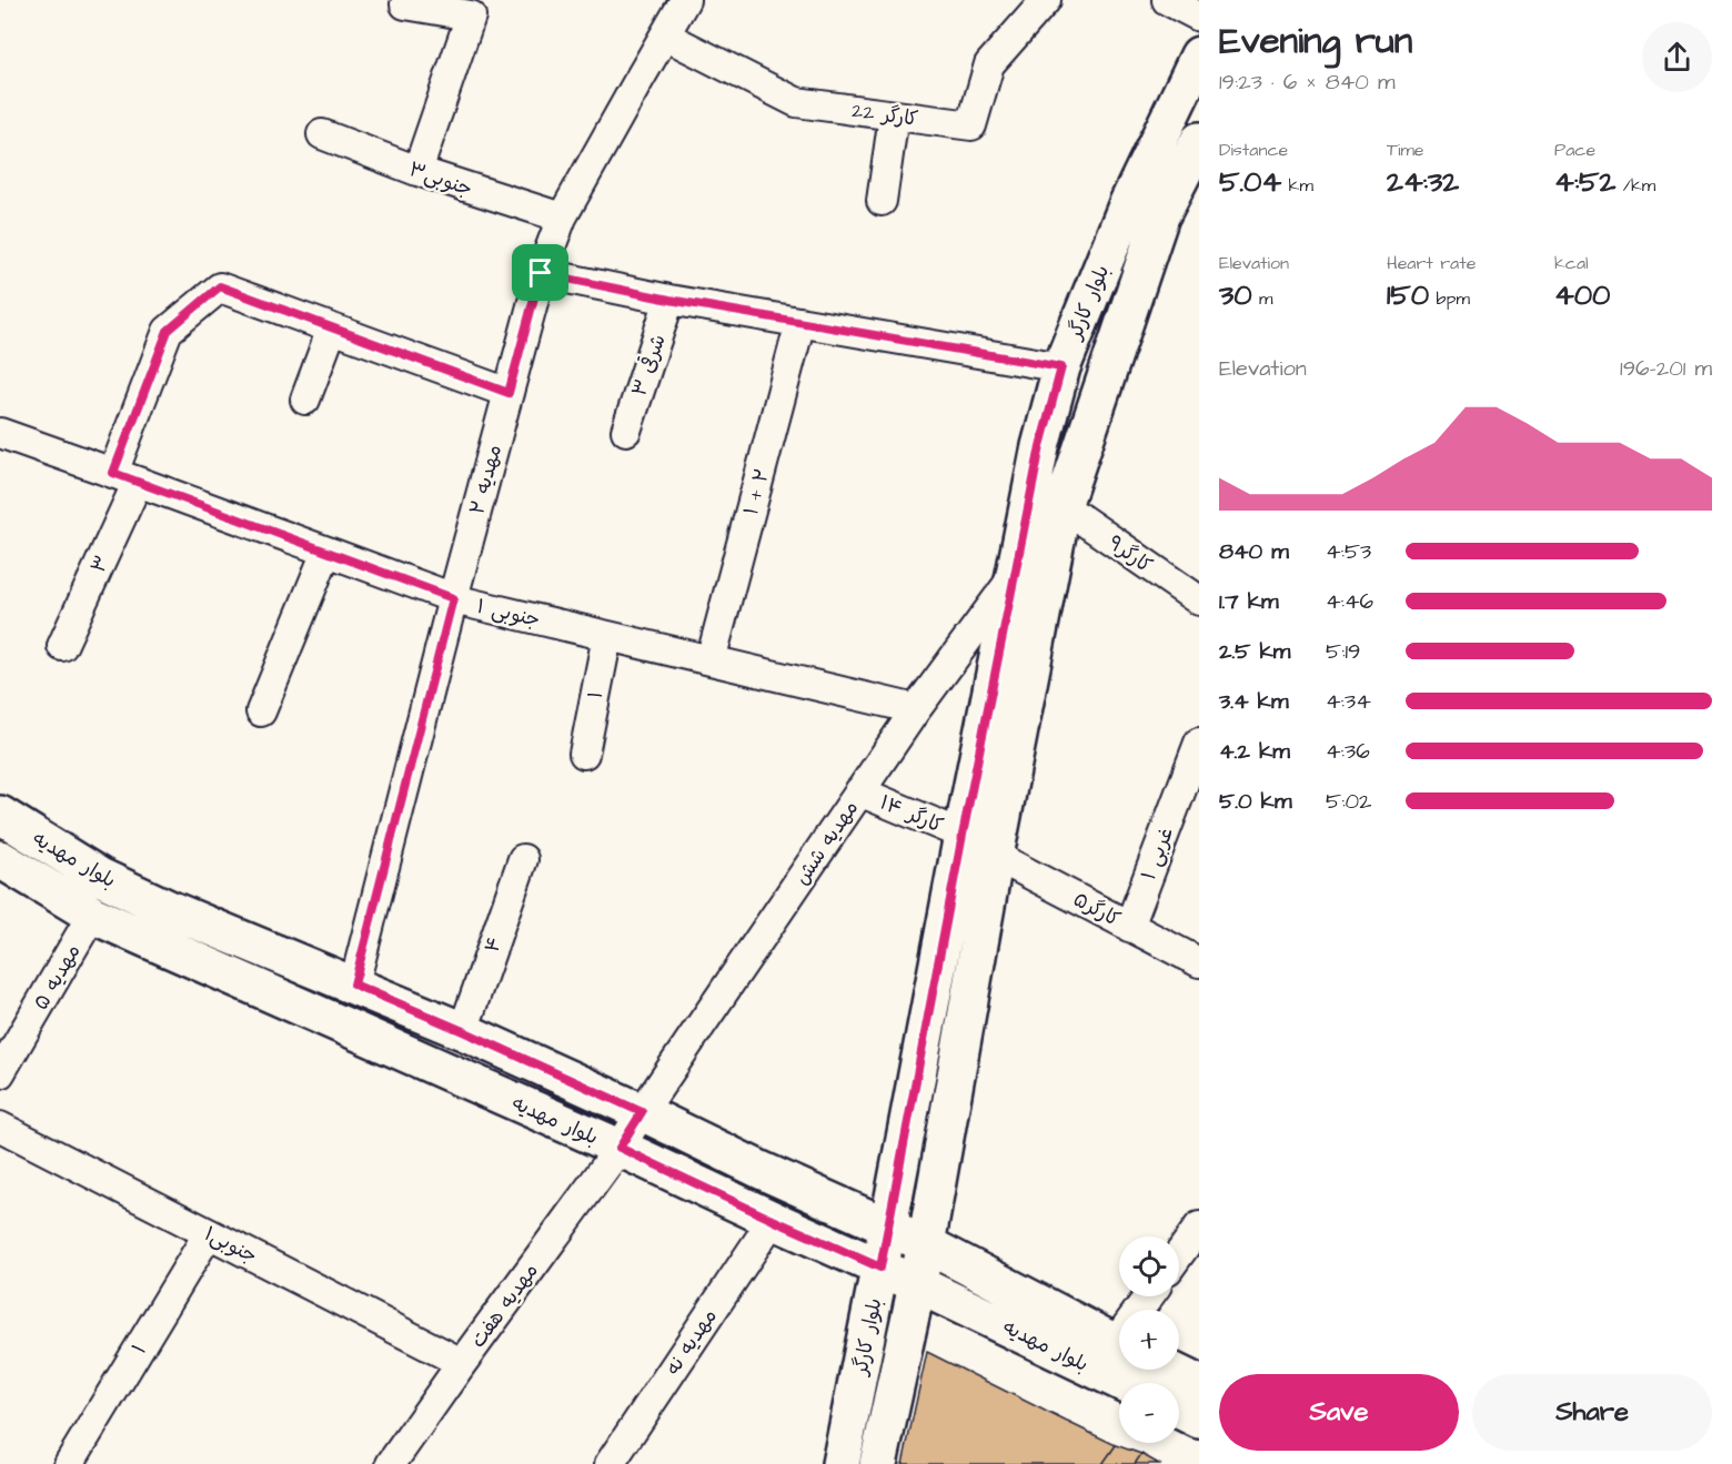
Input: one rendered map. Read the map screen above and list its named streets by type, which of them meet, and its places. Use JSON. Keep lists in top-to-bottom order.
{
  "streets": {
    "main road": ["بلوار کارگر", "بلوار مهدیه"],
    "street": [
      "کارگر 22",
      "جنوبی۳",
      "۳ شرقی",
      "مهدیه ۲",
      "۱ + ۲",
      "کارگر۹",
      "۳",
      "۱ جنوبی",
      "۱",
      "کارگر ۱۴",
      "مهدیه شش",
      "۱ غربی",
      "کارگر۵",
      "۴",
      "مهدیه ۵",
      "جنوبی۱",
      "مهدیه هفت",
      "مهدیه نه"
    ]
  },
  "crossings": [
    ["کارگر 22", "مهدیه ۲"],
    ["جنوبی۳", "مهدیه ۲"],
    ["بلوار کارگر", "کارگر۹"],
    ["بلوار کارگر", "کارگر ۱۴"],
    ["بلوار کارگر", "مهدیه شش"],
    ["بلوار کارگر", "بلوار مهدیه"],
    ["بلوار کارگر", "کارگر۵"],
    ["مهدیه ۲", "۱ جنوبی"],
    ["مهدیه ۲", "بلوار مهدیه"],
    ["۱ + ۲", "۱ جنوبی"],
    ["۳", "۱ جنوبی"],
    ["۱ جنوبی", "۱"],
    ["۱ جنوبی", "مهدیه شش"],
    ["۱", "جنوبی۱"],
    ["کارگر ۱۴", "مهدیه شش"],
    ["مهدیه شش", "بلوار مهدیه"],
    ["مهدیه شش", "مهدیه هفت"],
    ["۱ غربی", "کارگر۵"],
    ["بلوار مهدیه", "۴"],
    ["بلوار مهدیه", "مهدیه ۵"],
    ["بلوار مهدیه", "مهدیه هفت"],
    ["بلوار مهدیه", "مهدیه نه"],
    ["جنوبی۱", "مهدیه هفت"]
  ],
  "page": {
    "heading": ["Evening run", "19:23 · 6 × 840 m"],
    "stats": [
      ["Distance", "5.04 km"],
      ["Time", "24:32"],
      ["Pace", "4:52 /km"],
      ["Elevation", "30 m"],
      ["Heart rate", "150 bpm"],
      ["kcal", "400"]
    ],
    "chart": ["Elevation", "196–201 m"],
    "list": [
      {
        "name": "840 m",
        "note": "4:53"
      },
      {
        "name": "1.7 km",
        "note": "4:46"
      },
      {
        "name": "2.5 km",
        "note": "5:19"
      },
      {
        "name": "3.4 km",
        "note": "4:34"
      },
      {
        "name": "4.2 km",
        "note": "4:36"
      },
      {
        "name": "5.0 km",
        "note": "5:02"
      }
    ],
    "map_buttons": ["+", "−"],
    "buttons": ["Save", "Share"]
  }
}
